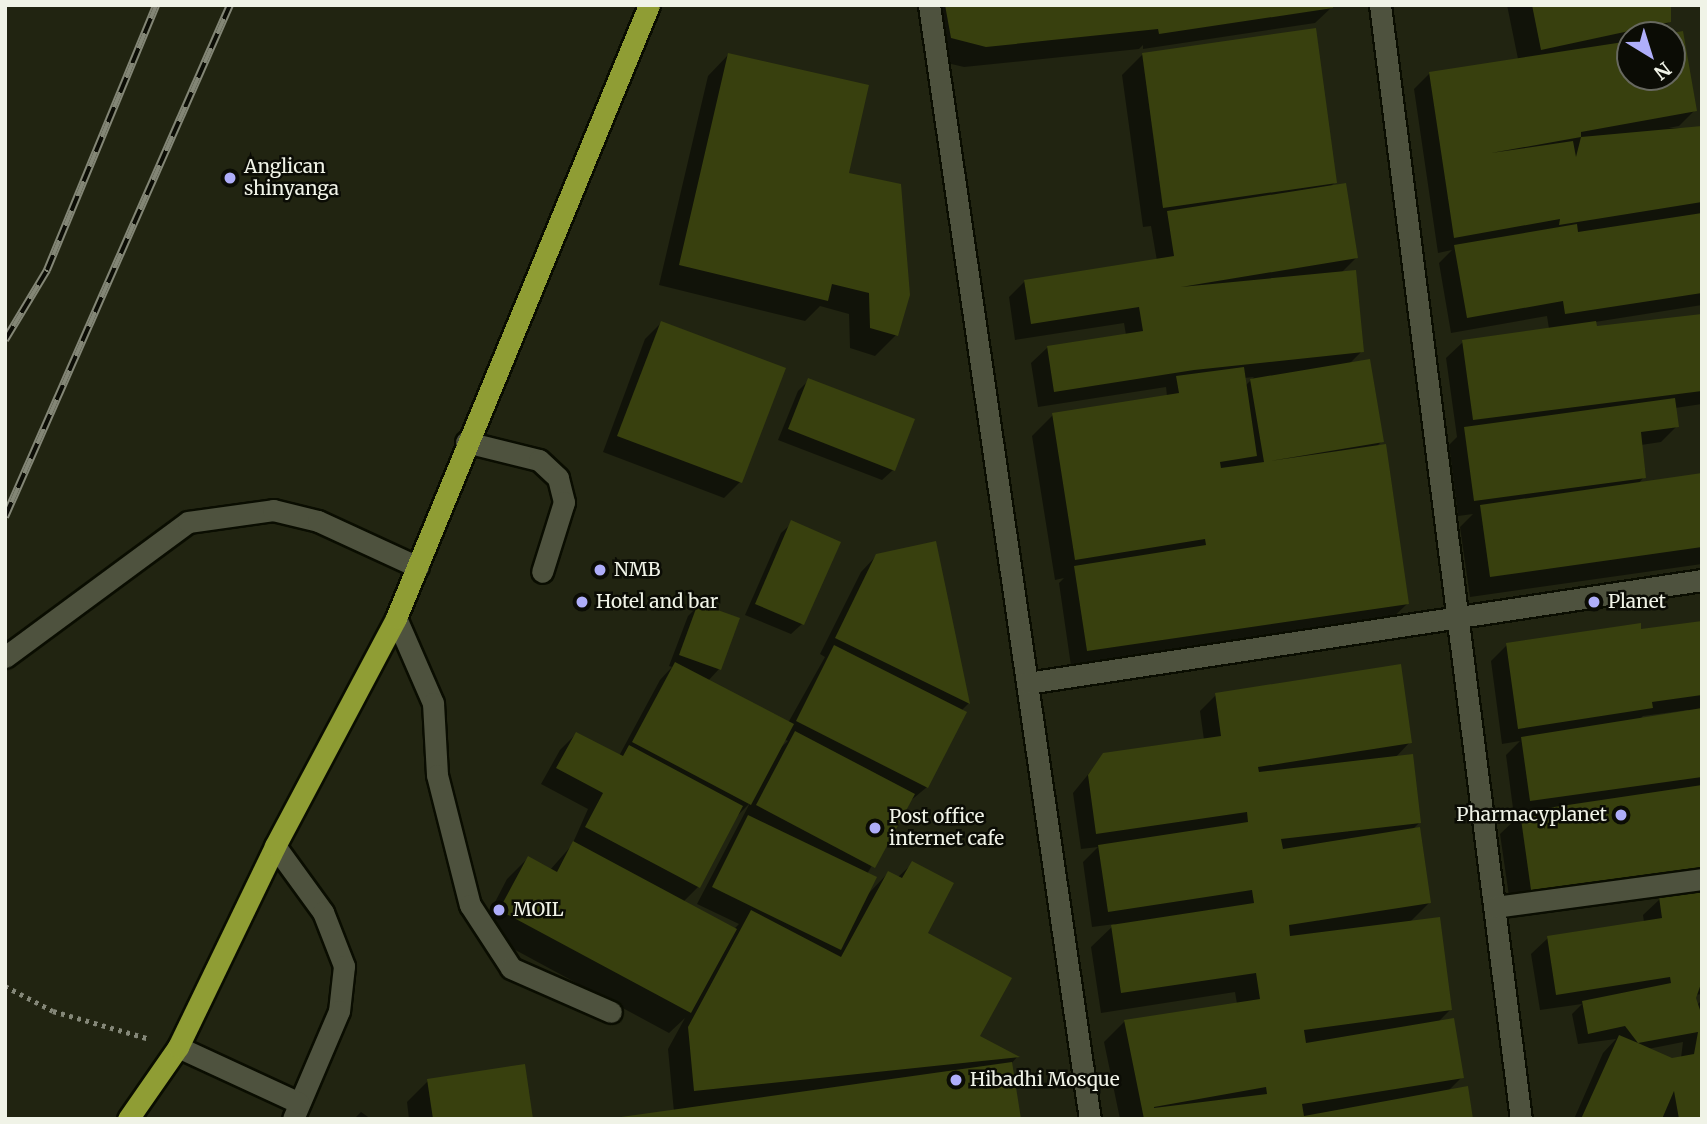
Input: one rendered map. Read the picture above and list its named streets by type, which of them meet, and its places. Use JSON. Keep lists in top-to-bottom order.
{
  "places": [
    "Anglican shinyanga",
    "NMB",
    "Hotel and bar",
    "Planet",
    "Pharmacyplanet",
    "Post office internet cafe",
    "MOIL",
    "Hibadhi Mosque"
  ],
  "north": "bottom right"
}
